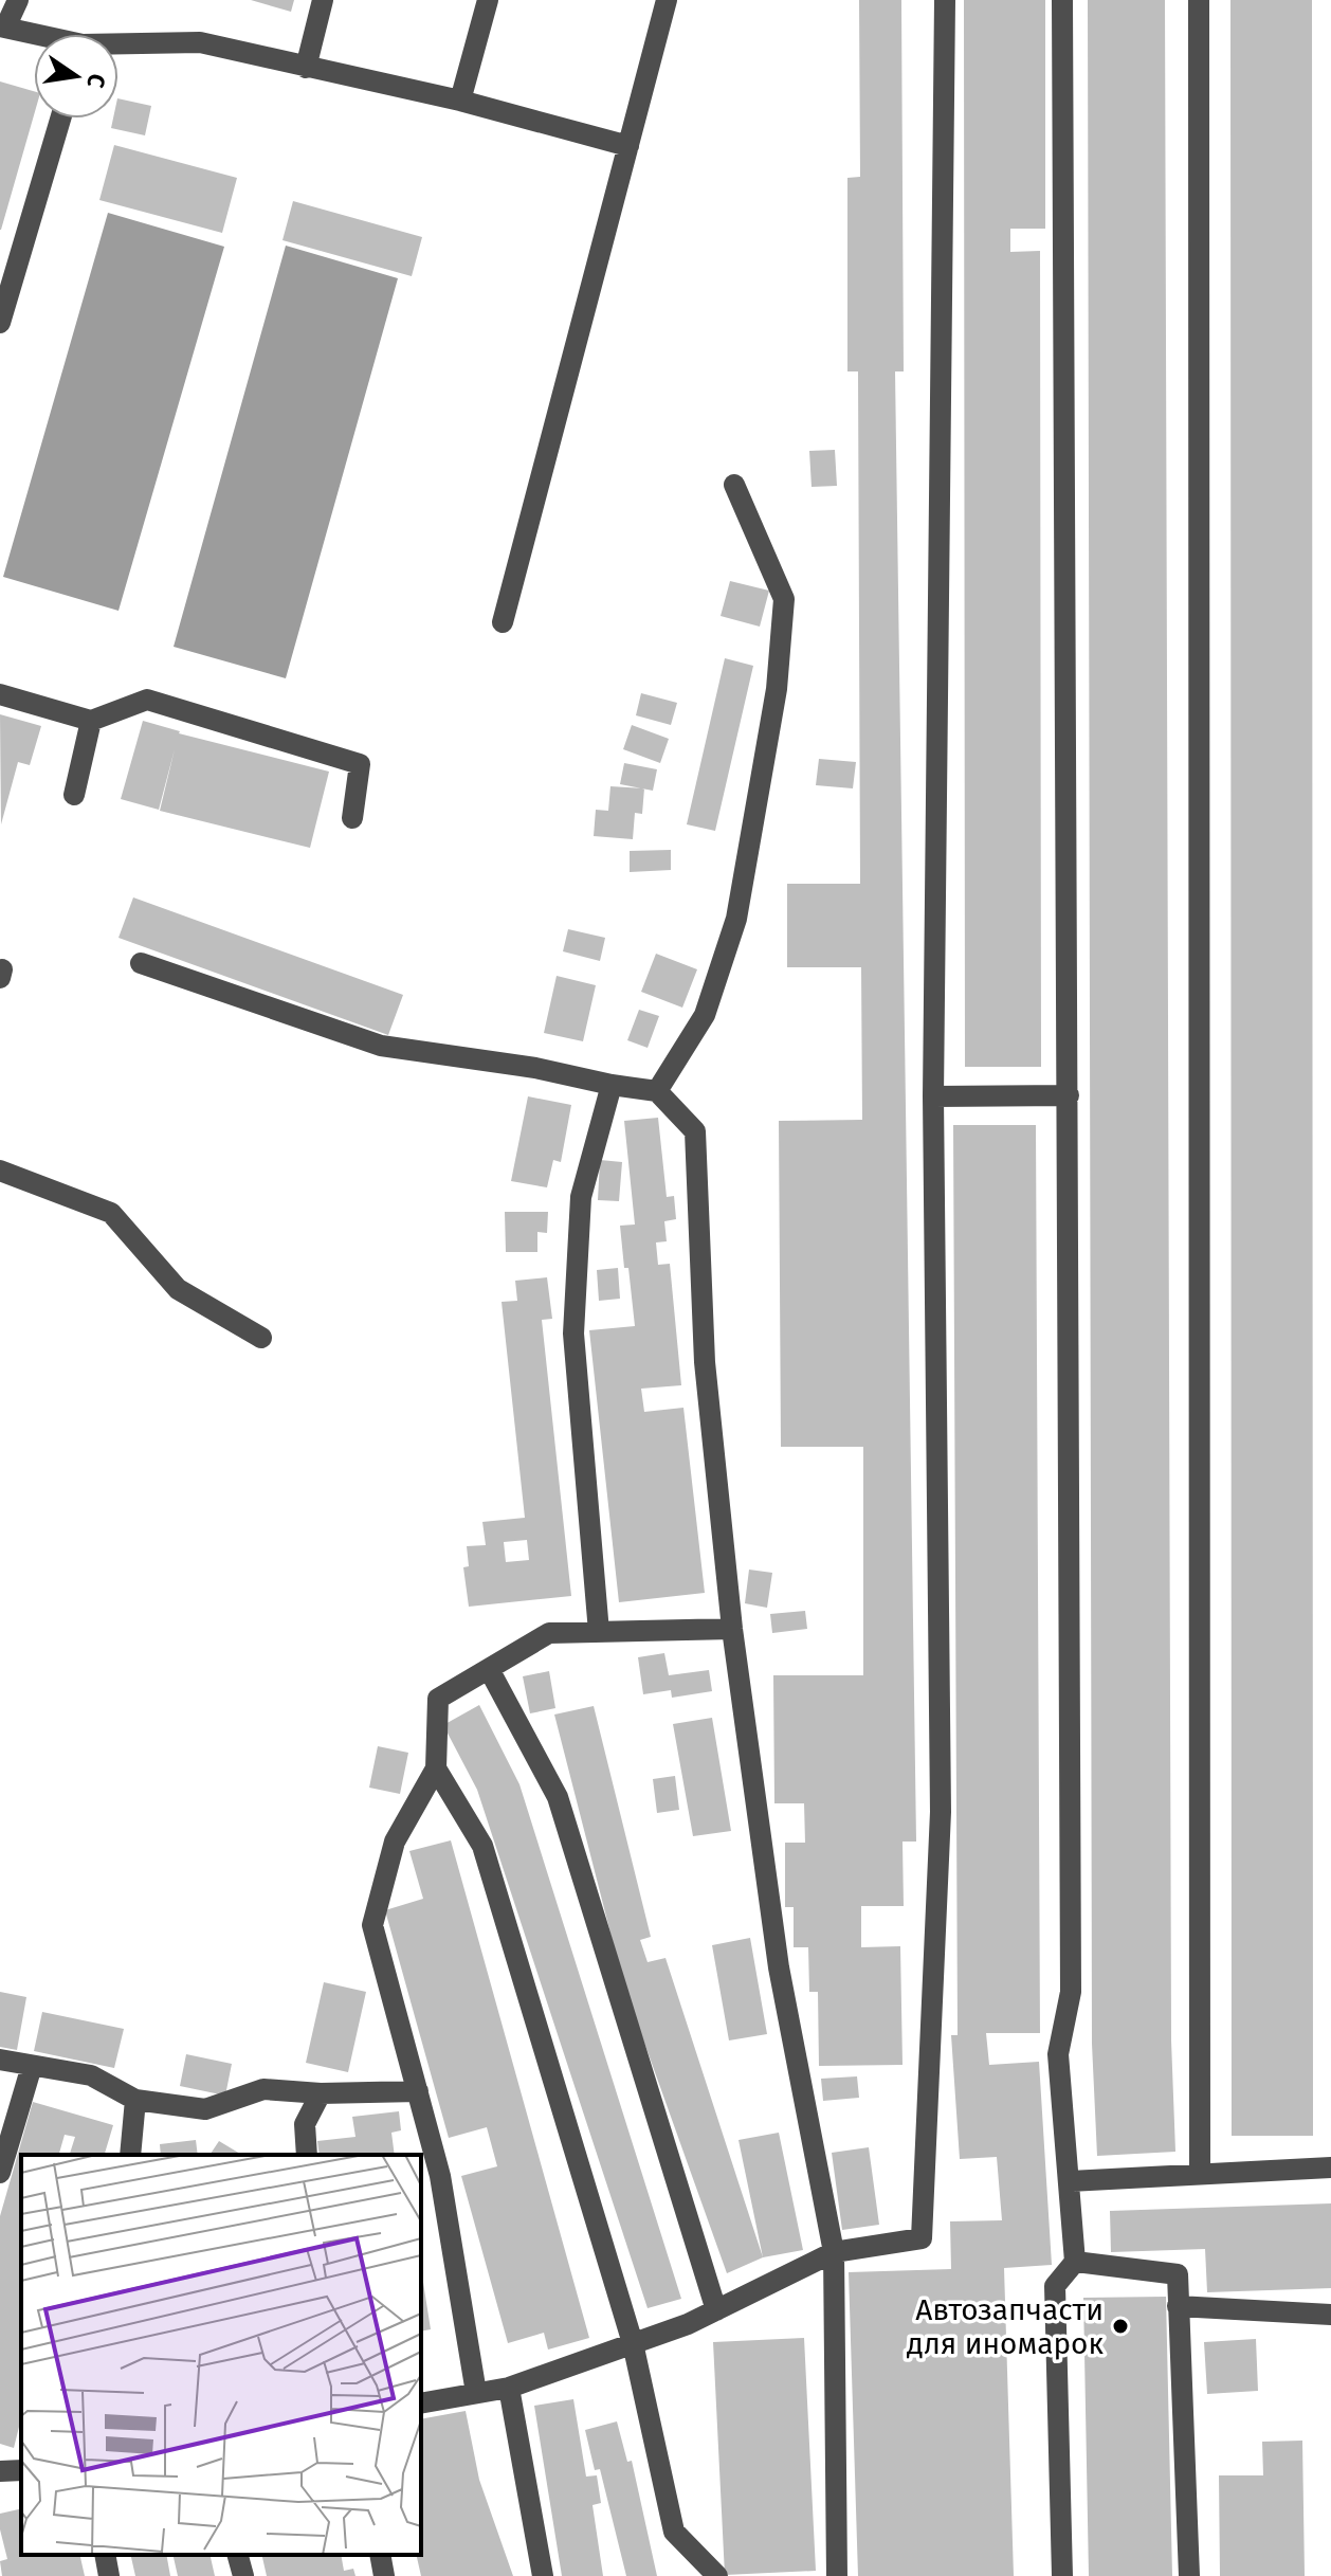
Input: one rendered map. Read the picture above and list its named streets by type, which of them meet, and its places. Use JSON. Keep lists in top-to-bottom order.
{
  "places": ["Автозапчасти для иномарок"],
  "north": "right"
}
